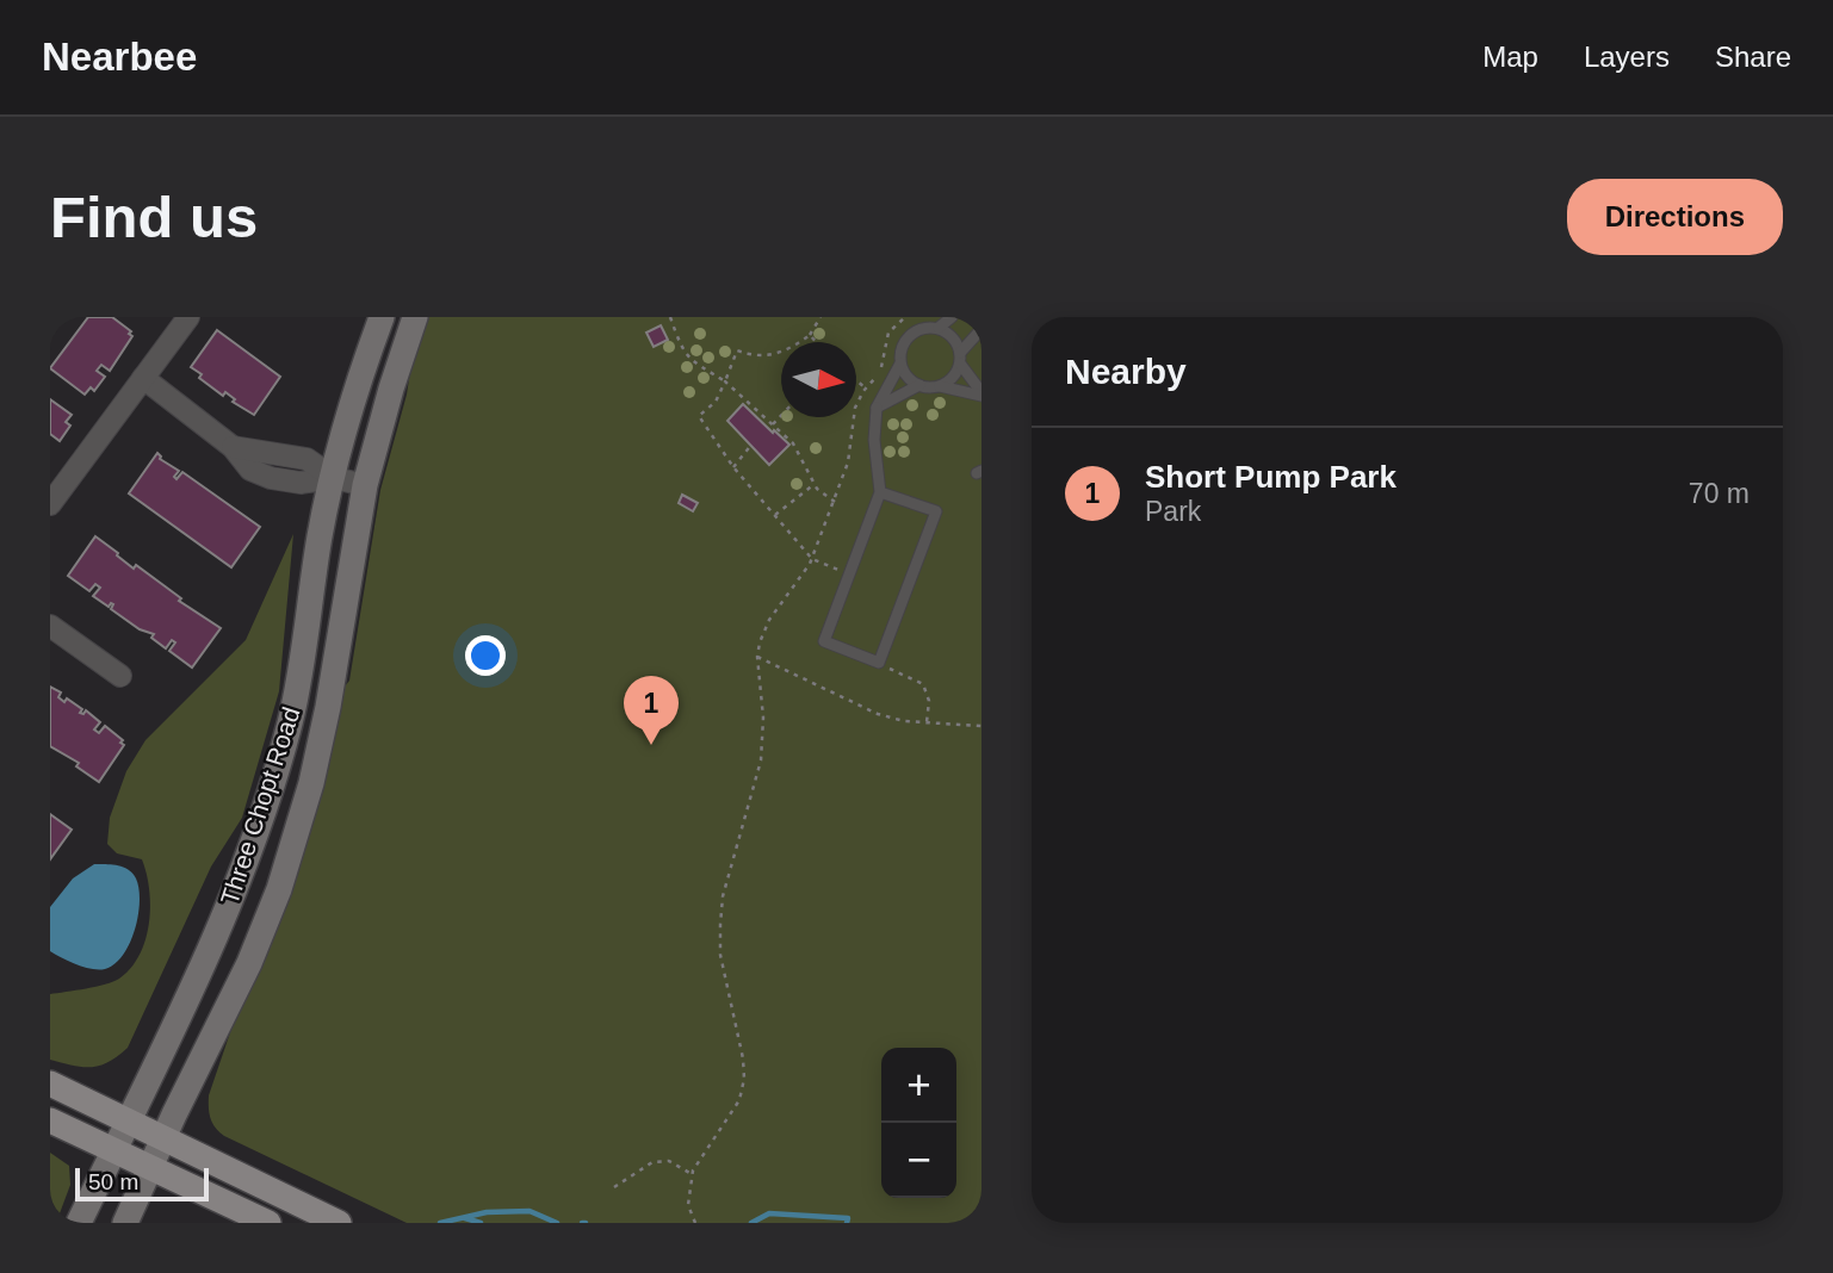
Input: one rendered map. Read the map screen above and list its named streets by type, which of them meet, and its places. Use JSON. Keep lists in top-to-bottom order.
{
  "streets": {
    "main road": ["Three Chopt Road"]
  },
  "scale_bar": "50 m",
  "north": "right",
  "page": {
    "header": "Nearbee",
    "nav": ["Map", "Layers", "Share"],
    "buttons": "Directions",
    "title": "Find us",
    "heading": "Nearby",
    "list": [
      {
        "mark": "1",
        "name": "Short Pump Park",
        "note": "Park",
        "value": "70 m"
      }
    ],
    "pins": "1",
    "map_buttons": ["+", "−"],
    "scale": "50 m"
  }
}
